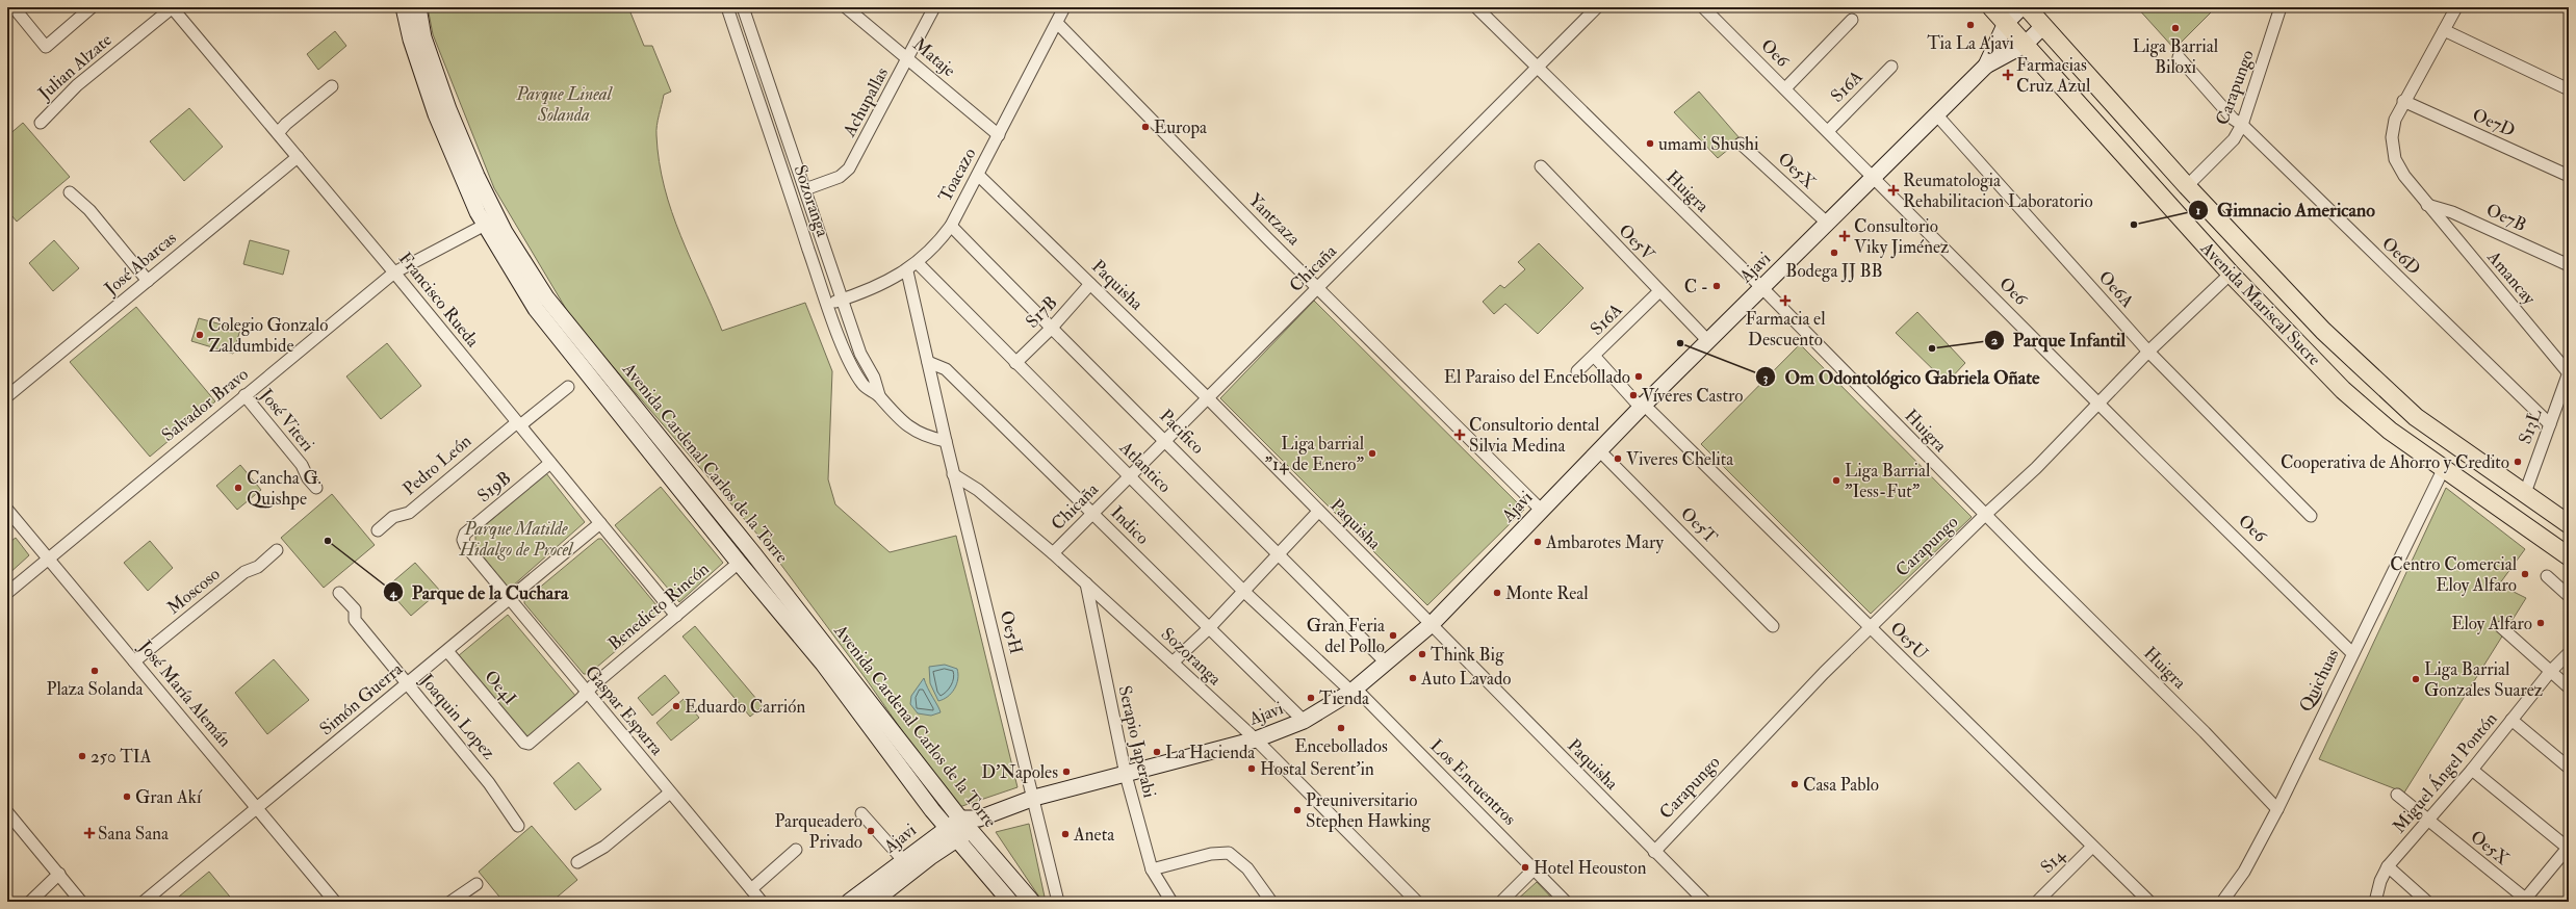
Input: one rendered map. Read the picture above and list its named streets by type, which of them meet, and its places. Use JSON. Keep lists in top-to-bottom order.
{
  "streets": {
    "main road": ["Avenida Mariscal Sucre"],
    "street": [
      "Oe6",
      "Mataje",
      "Julian Alzate",
      "S16A",
      "Carapungo",
      "Achupallas",
      "Oe7D",
      "Oe5X",
      "Toacazo",
      "Huigra",
      "Sozoranga",
      "Oe7B",
      "Yantzaza",
      "Oe5V",
      "Oe6D",
      "José Abarcas",
      "Ajavi",
      "Chicaña",
      "Amancay",
      "Paquisha",
      "Oe6A",
      "Francisco Rueda",
      "S17B",
      "Salvador Bravo",
      "José Viteri",
      "S13L",
      "Pacifico",
      "Avenida Cardenal Carlos de la Torre",
      "Pedro León",
      "Atlantico",
      "S19B",
      "Indico",
      "Oe5T",
      "Moscoso",
      "Benedicto Rincón",
      "Oe5H",
      "Oe5U",
      "Quichuas",
      "Oe4I",
      "José María Alemán",
      "Simón Guerra",
      "Gaspar Esparra",
      "Joaquin Lopez",
      "Serapio Japerabi",
      "Miguel Ángel Pontón",
      "Los Encuentros",
      "S14"
    ]
  },
  "crossings": [
    ["Oe6", "S16A"],
    ["Oe6", "Carapungo"],
    ["Oe6", "Ajavi"],
    ["Oe6", "Quichuas"],
    ["Mataje", "Achupallas"],
    ["Mataje", "Toacazo"],
    ["Julian Alzate", "Francisco Rueda"],
    ["S16A", "Oe5V"],
    ["S16A", "Oe5U"],
    ["Carapungo", "Huigra"],
    ["Carapungo", "Oe6D"],
    ["Carapungo", "Paquisha"],
    ["Carapungo", "Oe6A"],
    ["Carapungo", "Avenida Mariscal Sucre"],
    ["Carapungo", "Oe5U"],
    ["Achupallas", "Sozoranga"],
    ["Oe7D", "Amancay"],
    ["Oe5X", "Ajavi"],
    ["Oe5X", "Miguel Ángel Pontón"],
    ["Toacazo", "Sozoranga"],
    ["Toacazo", "Yantzaza"],
    ["Toacazo", "Paquisha"],
    ["Toacazo", "Pacifico"],
    ["Toacazo", "Atlantico"],
    ["Huigra", "Ajavi"],
    ["Huigra", "Chicaña"],
    ["Huigra", "Quichuas"],
    ["Sozoranga", "Ajavi"],
    ["Sozoranga", "Chicaña"],
    ["Sozoranga", "Oe5H"],
    ["Sozoranga", "Serapio Japerabi"],
    ["Oe7B", "Amancay"],
    ["Yantzaza", "Ajavi"],
    ["Yantzaza", "Chicaña"],
    ["Oe5V", "Ajavi"],
    ["Oe6D", "S13L"],
    ["José Abarcas", "Francisco Rueda"],
    ["Ajavi", "Paquisha"],
    ["Ajavi", "Oe6A"],
    ["Ajavi", "Avenida Mariscal Sucre"],
    ["Ajavi", "Pacifico"],
    ["Ajavi", "Avenida Cardenal Carlos de la Torre"],
    ["Ajavi", "Atlantico"],
    ["Ajavi", "Indico"],
    ["Ajavi", "Oe5T"],
    ["Ajavi", "Oe5H"],
    ["Ajavi", "Oe5U"],
    ["Ajavi", "Serapio Japerabi"],
    ["Ajavi", "Los Encuentros"],
    ["Chicaña", "Paquisha"],
    ["Chicaña", "Pacifico"],
    ["Chicaña", "Atlantico"],
    ["Chicaña", "Indico"],
    ["Amancay", "S13L"],
    ["Paquisha", "S17B"],
    ["Francisco Rueda", "Salvador Bravo"],
    ["Francisco Rueda", "Pedro León"],
    ["Francisco Rueda", "S19B"],
    ["Francisco Rueda", "Benedicto Rincón"],
    ["Francisco Rueda", "Simón Guerra"],
    ["Avenida Mariscal Sucre", "S13L"],
    ["Avenida Mariscal Sucre", "Quichuas"],
    ["S17B", "Pacifico"],
    ["S17B", "Atlantico"],
    ["Salvador Bravo", "José Viteri"],
    ["Salvador Bravo", "Avenida Cardenal Carlos de la Torre"],
    ["Salvador Bravo", "José María Alemán"],
    ["Avenida Cardenal Carlos de la Torre", "Benedicto Rincón"],
    ["Atlantico", "Los Encuentros"],
    ["S19B", "Gaspar Esparra"],
    ["Moscoso", "José María Alemán"],
    ["Benedicto Rincón", "Oe4I"],
    ["Benedicto Rincón", "Gaspar Esparra"],
    ["Oe5U", "S14"],
    ["Oe4I", "Simón Guerra"],
    ["José María Alemán", "Simón Guerra"],
    ["Simón Guerra", "Gaspar Esparra"],
    ["Simón Guerra", "Joaquin Lopez"]
  ],
  "parks": ["Parque Lineal Solanda", "Parque Matilde Hidalgo de Procel"],
  "places": {
    "other": [
      "Tia La Ajavi",
      "Liga Barrial Biloxi",
      "Europa",
      "umami Shushi",
      "Gimnacio Americano",
      "Bodega JJ BB",
      "C -",
      "Colegio Gonzalo Zaldumbide",
      "Om Odontológico Gabriela Oñate",
      "Parque Infantil",
      "El Paraiso del Encebollado",
      "Víveres Castro",
      "Liga barrial \"14 de Enero\"",
      "Viveres Chelita",
      "Cooperativa de Ahorro y Credito",
      "Liga Barrial \"Iess-Fut\"",
      "Cancha G. Quishpe",
      "Parque de la Cuchara",
      "Ambarotes Mary",
      "Centro Comercial Eloy Alfaro",
      "Monte Real",
      "Eloy Alfaro",
      "Gran Feria del Pollo",
      "Think Big",
      "Plaza Solanda",
      "Auto Lavado",
      "Liga Barrial Gonzales Suarez",
      "Tienda",
      "Eduardo Carrión",
      "Encebollados",
      "La Hacienda",
      "250 TIA",
      "Hostal Serent'in",
      "D'Napoles",
      "Casa Pablo",
      "Gran Akí",
      "Preuniversitario Stephen Hawking",
      "Parqueadero Privado",
      "Aneta",
      "Hotel Heouston"
    ],
    "health": [
      "Farmacias Cruz Azul",
      "Reumatologia Rehabilitacion Laboratorio",
      "Consultorio Viky Jiménez",
      "Farmacia el Descuento",
      "Consultorio dental Silvia Medina",
      "Sana Sana"
    ]
  }
}
